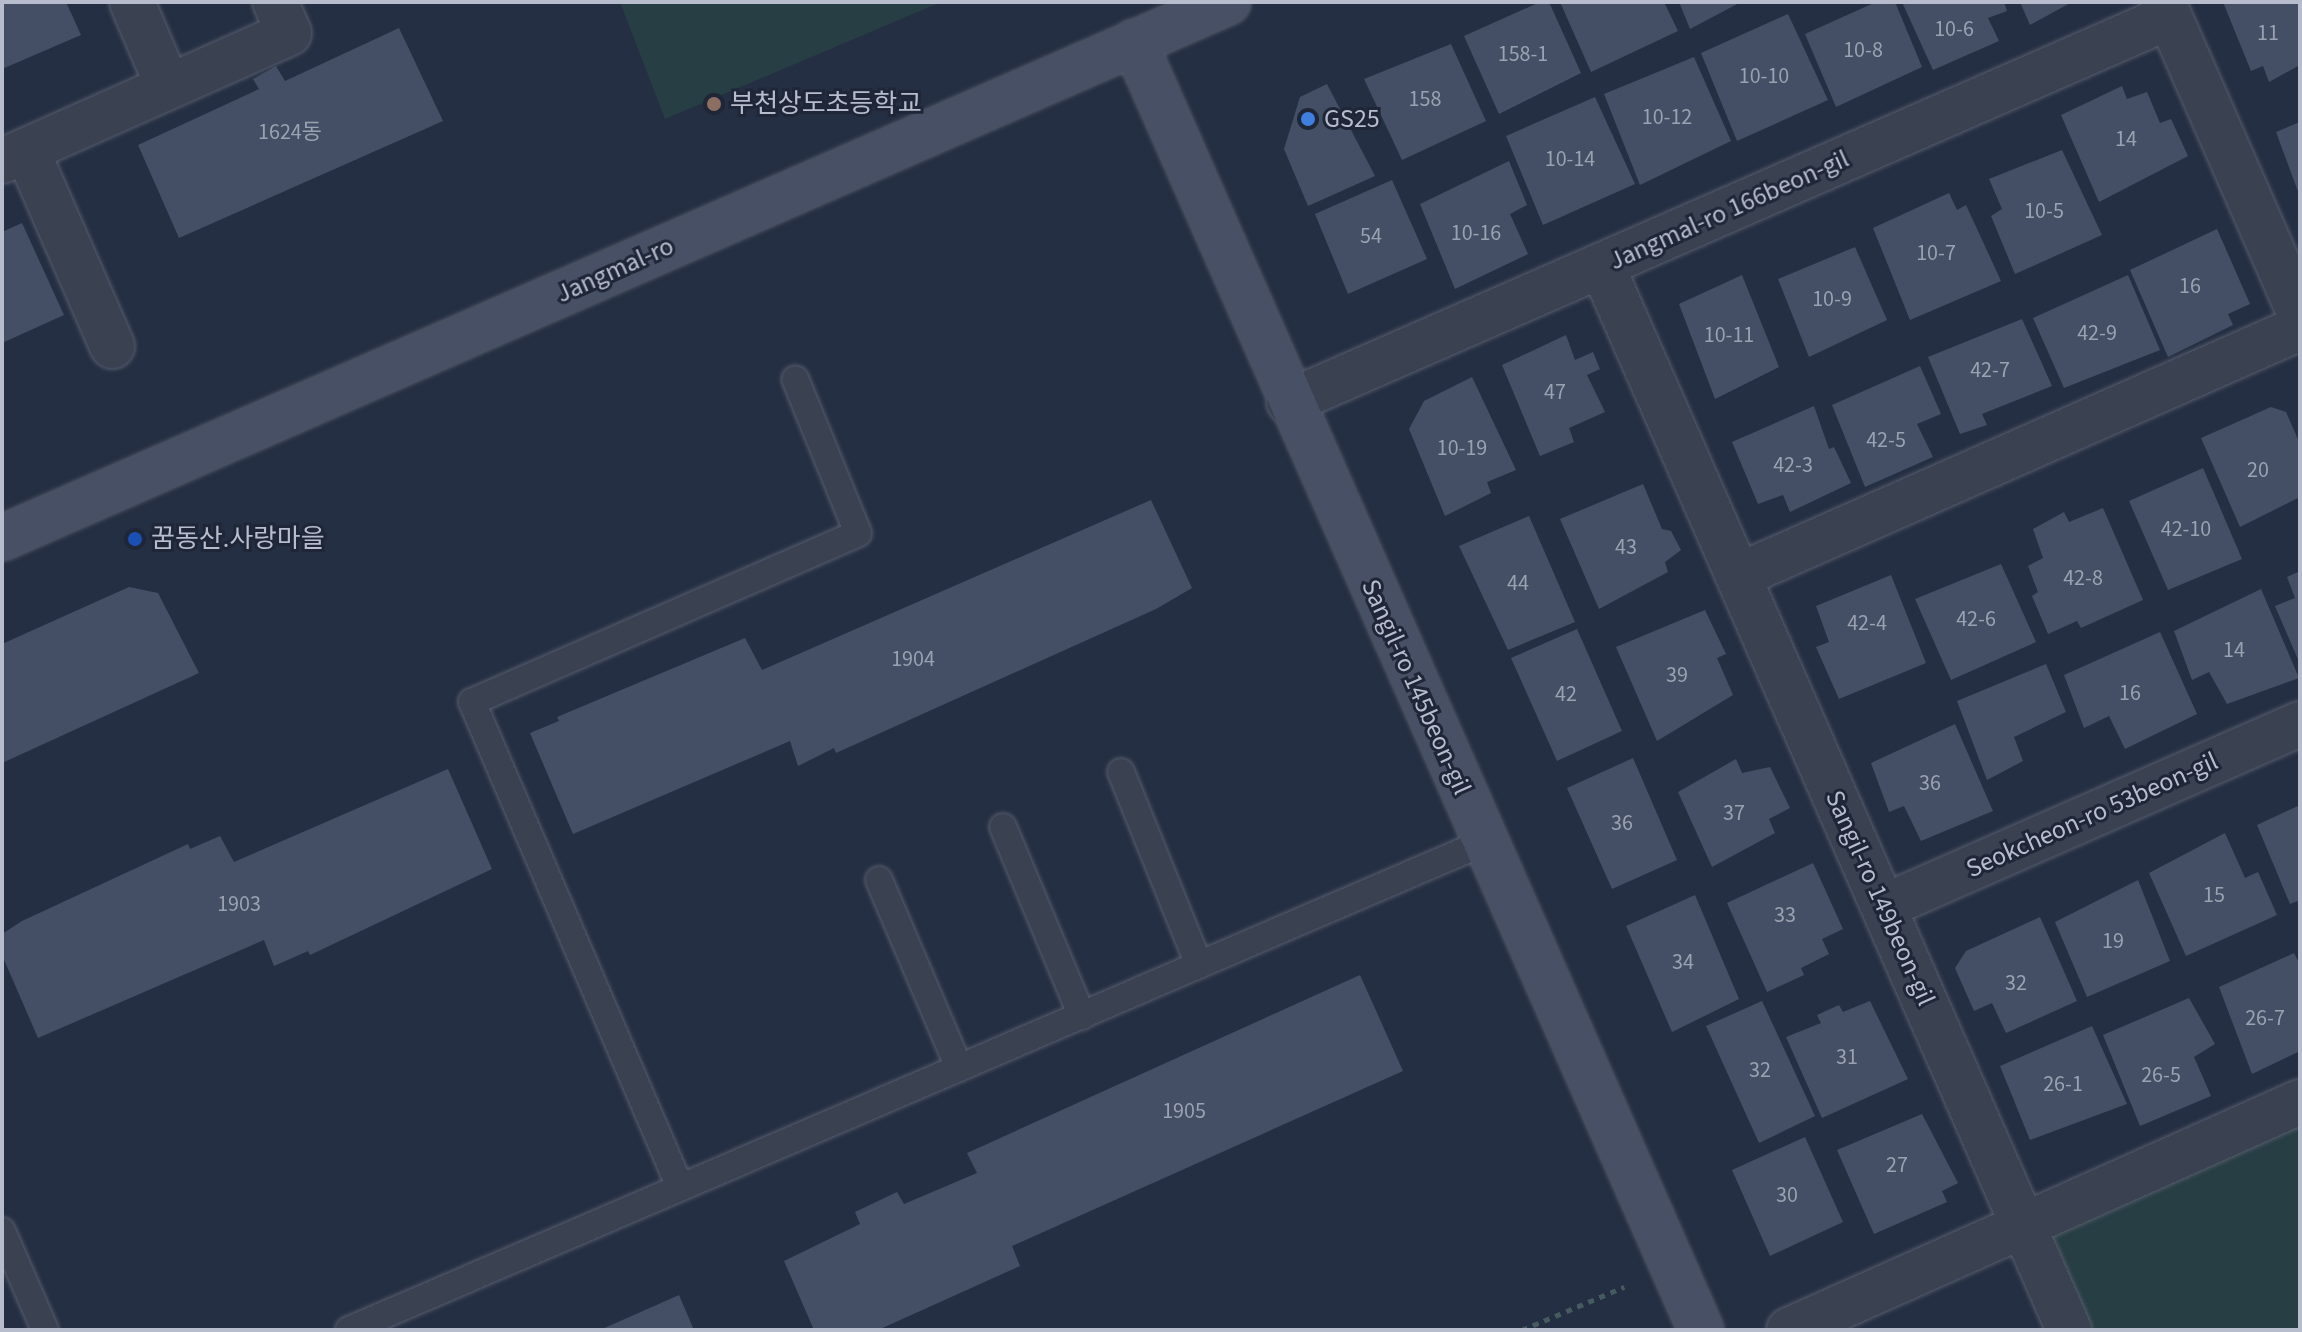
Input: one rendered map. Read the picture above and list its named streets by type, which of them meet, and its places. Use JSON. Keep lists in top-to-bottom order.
{
  "streets": {
    "street": [
      "Jangmal-ro 166beon-gil",
      "Jangmal-ro",
      "Sangil-ro 145beon-gil",
      "Seokcheon-ro 53beon-gil",
      "Sangil-ro 149beon-gil"
    ]
  },
  "crossings": [
    ["Jangmal-ro 166beon-gil", "Sangil-ro 145beon-gil"],
    ["Jangmal-ro 166beon-gil", "Sangil-ro 149beon-gil"],
    ["Jangmal-ro", "Sangil-ro 145beon-gil"],
    ["Seokcheon-ro 53beon-gil", "Sangil-ro 149beon-gil"]
  ],
  "places": ["부천상도초등학교", "GS25", "꿈동산.사랑마을"],
  "house_numbers": [
    "10-6",
    "11",
    "10-8",
    "158-1",
    "10-10",
    "158",
    "10-12",
    "1624동",
    "14",
    "10-14",
    "10-5",
    "10-16",
    "54",
    "10-7",
    "16",
    "10-9",
    "42-9",
    "10-11",
    "42-7",
    "47",
    "42-5",
    "10-19",
    "42-3",
    "20",
    "42-10",
    "43",
    "42-8",
    "44",
    "42-6",
    "42-4",
    "14",
    "1904",
    "39",
    "16",
    "42",
    "36",
    "37",
    "36",
    "15",
    "1903",
    "33",
    "19",
    "34",
    "32",
    "26-7",
    "31",
    "32",
    "26-5",
    "26-1",
    "1905",
    "27",
    "30"
  ]
}
